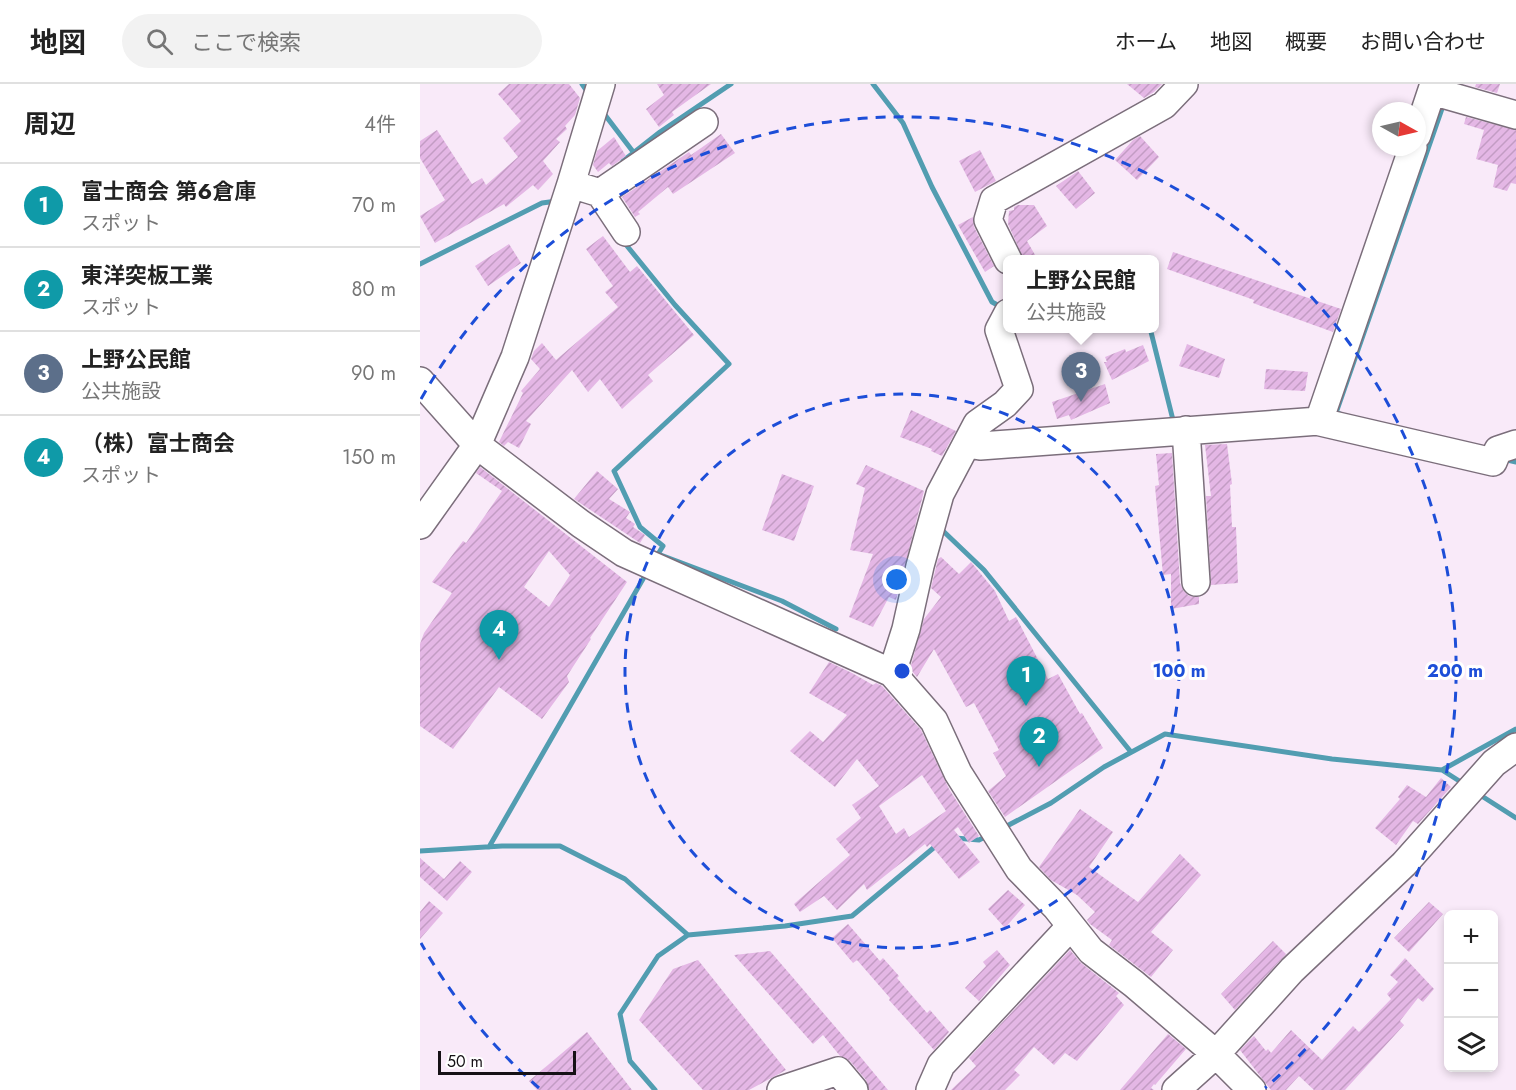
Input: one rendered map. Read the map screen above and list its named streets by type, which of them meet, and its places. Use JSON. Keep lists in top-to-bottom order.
{
  "scale_bar": "50 m",
  "north": "right",
  "page": {
    "header": "地図",
    "search": "ここで検索",
    "nav": [
      "ホーム",
      "地図",
      "概要",
      "お問い合わせ"
    ],
    "heading": ["周辺", "4件"],
    "list": [
      {
        "mark": "1",
        "name": "富士商会 第6倉庫",
        "note": "スポット",
        "value": "70 m"
      },
      {
        "mark": "2",
        "name": "東洋突板工業",
        "note": "スポット",
        "value": "80 m"
      },
      {
        "mark": "3",
        "name": "上野公民館",
        "note": "公共施設",
        "value": "90 m"
      },
      {
        "mark": "4",
        "name": "（株）富士商会",
        "note": "スポット",
        "value": "150 m"
      }
    ],
    "popup": ["上野公民館", "公共施設"],
    "pins": [
      "3",
      "4",
      "1",
      "2"
    ],
    "map_buttons": ["+", "−"],
    "scale": "50 m"
  },
  "rings": ["100 m", "200 m"]
}
